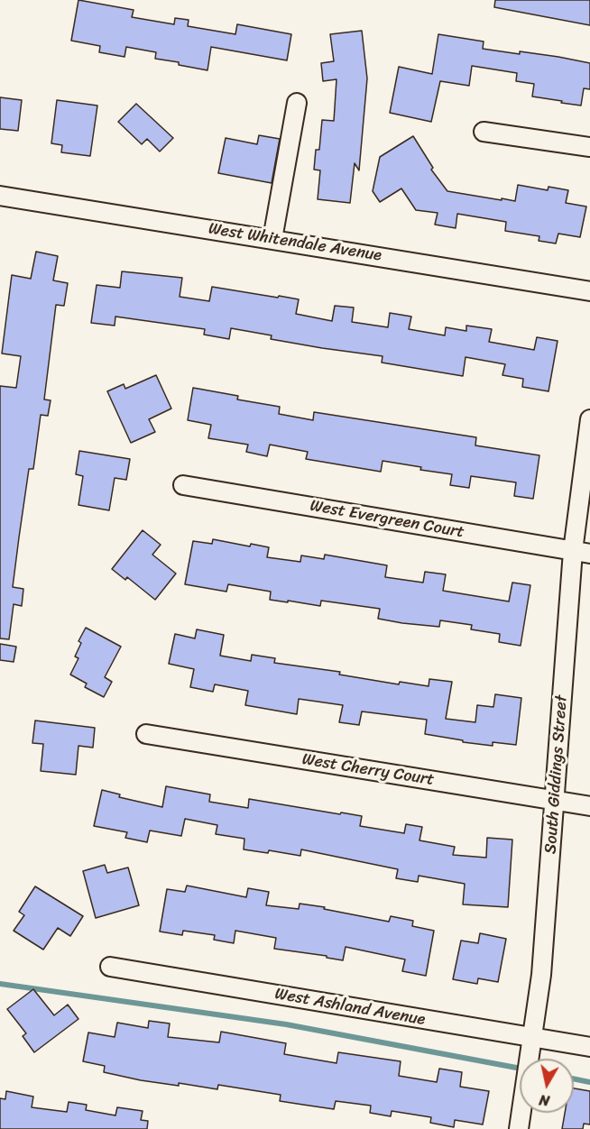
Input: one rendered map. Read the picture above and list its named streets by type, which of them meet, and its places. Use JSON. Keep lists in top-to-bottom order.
{
  "streets": {
    "street": [
      "West Whitendale Avenue",
      "West Evergreen Court",
      "West Cherry Court",
      "South Giddings Street",
      "West Ashland Avenue"
    ]
  },
  "crossings": [
    ["West Evergreen Court", "South Giddings Street"],
    ["West Cherry Court", "South Giddings Street"],
    ["South Giddings Street", "West Ashland Avenue"]
  ],
  "north": "bottom"
}
